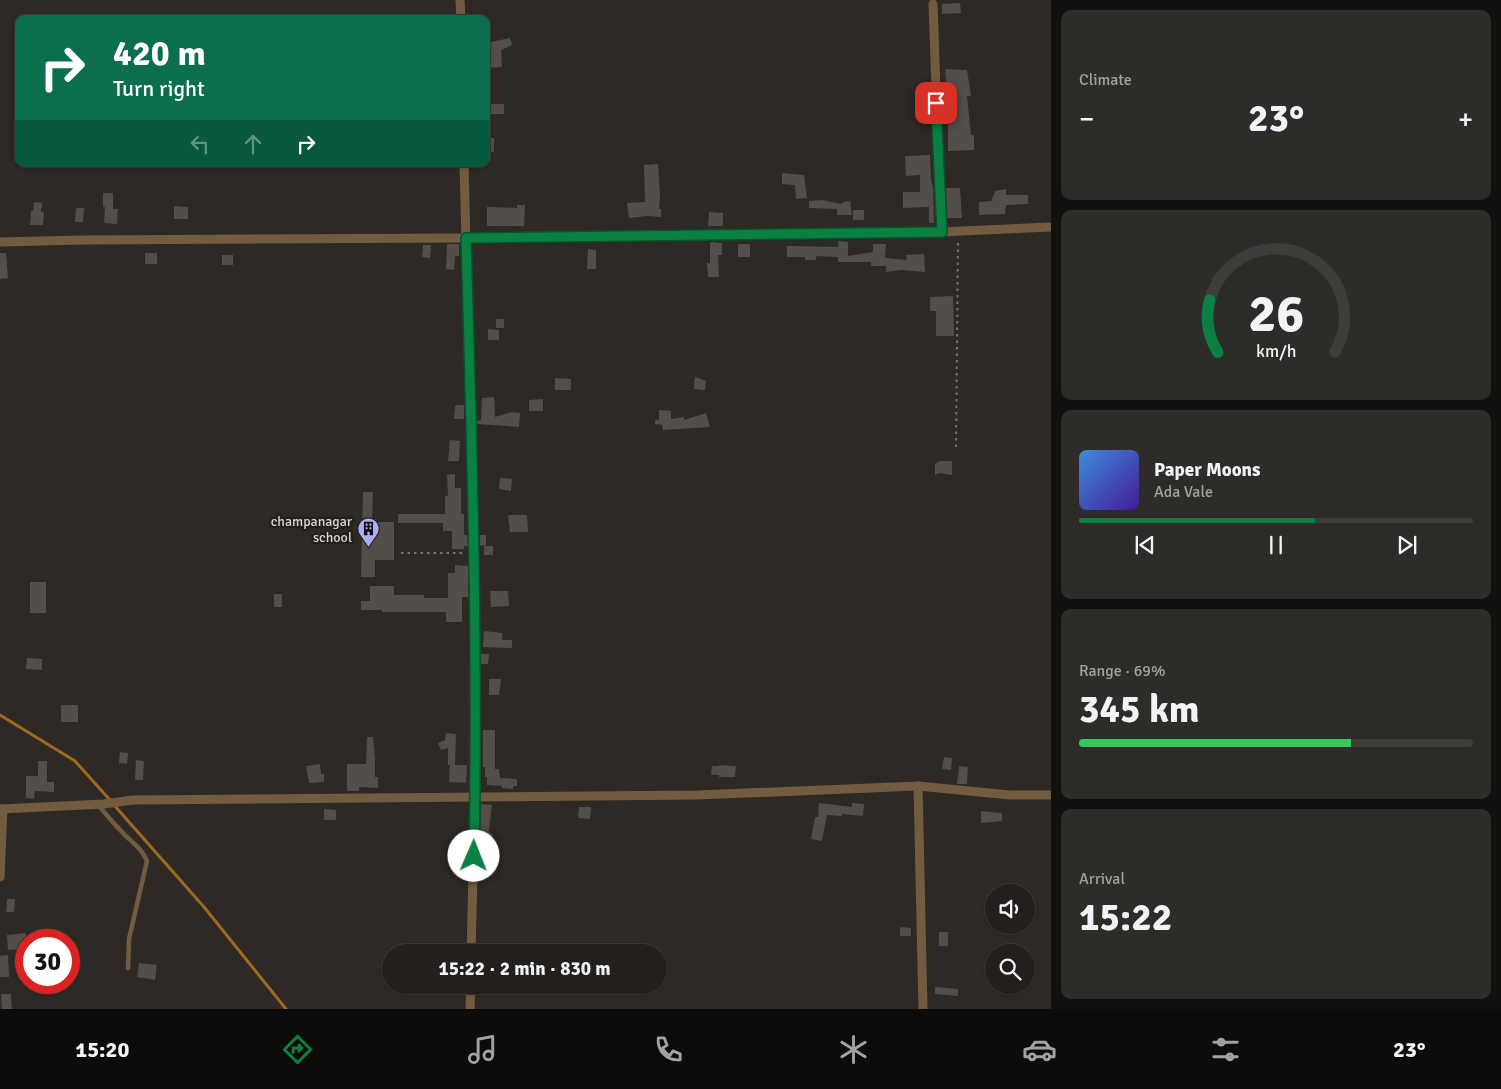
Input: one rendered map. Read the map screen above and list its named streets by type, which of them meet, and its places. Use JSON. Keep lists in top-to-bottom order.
{
  "places": {
    "building": ["champanagar school"]
  },
  "page": {
    "tile": [
      "Climate",
      ["Range · 69%", "345 km"],
      ["Arrival", "15:22"]
    ],
    "turn": ["420 m", "Turn right"],
    "heat": ["−", "23°", "+"],
    "song": ["Paper Moons", "Ada Vale"],
    "limit": "30",
    "trip": "15:22 · 2 min · 830 m",
    "tabs": ["15:20", "23°"],
    "gauge": ["26", "km/h"]
  }
}
